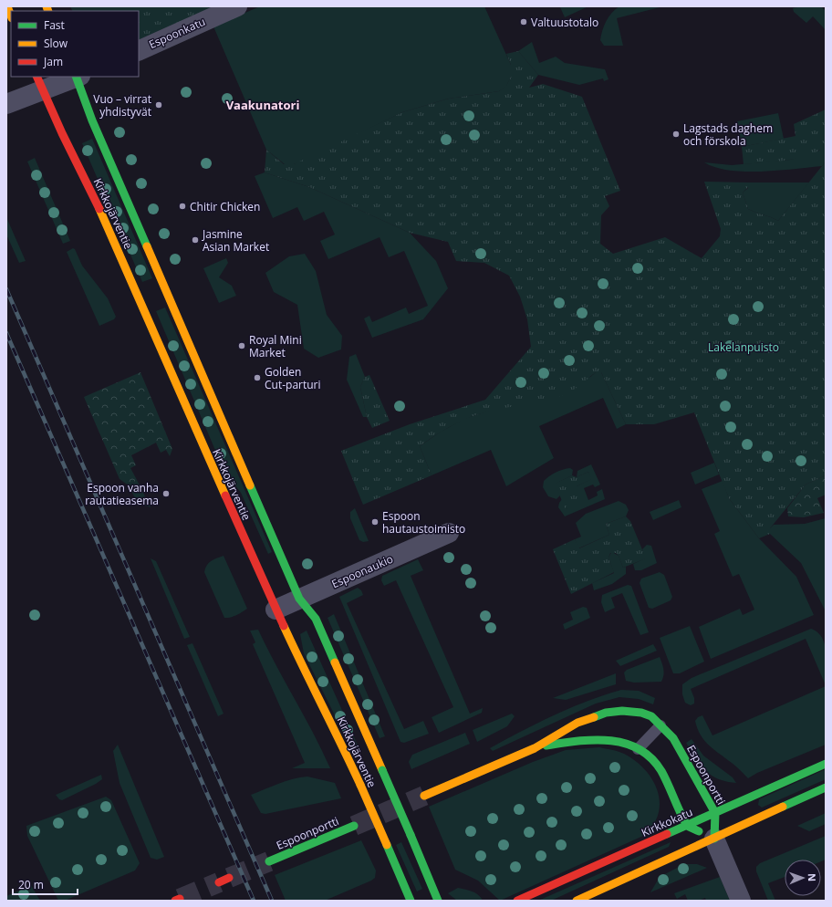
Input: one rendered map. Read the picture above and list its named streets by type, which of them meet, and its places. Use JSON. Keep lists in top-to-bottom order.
{
  "streets": {
    "main road": ["Kirkkojärventie", "Espoonportti", "Kirkkokatu"],
    "street": ["Espoonkatu", "Espoonaukio"]
  },
  "crossings": [
    ["Kirkkojärventie", "Espoonaukio"],
    ["Espoonportti", "Kirkkokatu"]
  ],
  "districts": ["Vaakunatori"],
  "parks": ["Lakelanpuisto"],
  "places": [
    "Valtuustotalo",
    "Vuo – virrat yhdistyvät",
    "Lagstads daghem och förskola",
    "Chitir Chicken",
    "Jasmine Asian Market",
    "Royal Mini Market",
    "Golden Cut-parturi",
    "Espoon vanha rautatieasema",
    "Espoon hautaustoimisto"
  ],
  "legend": ["Fast", "Slow", "Jam"],
  "scale_bar": "20 m",
  "north": "right"
}
